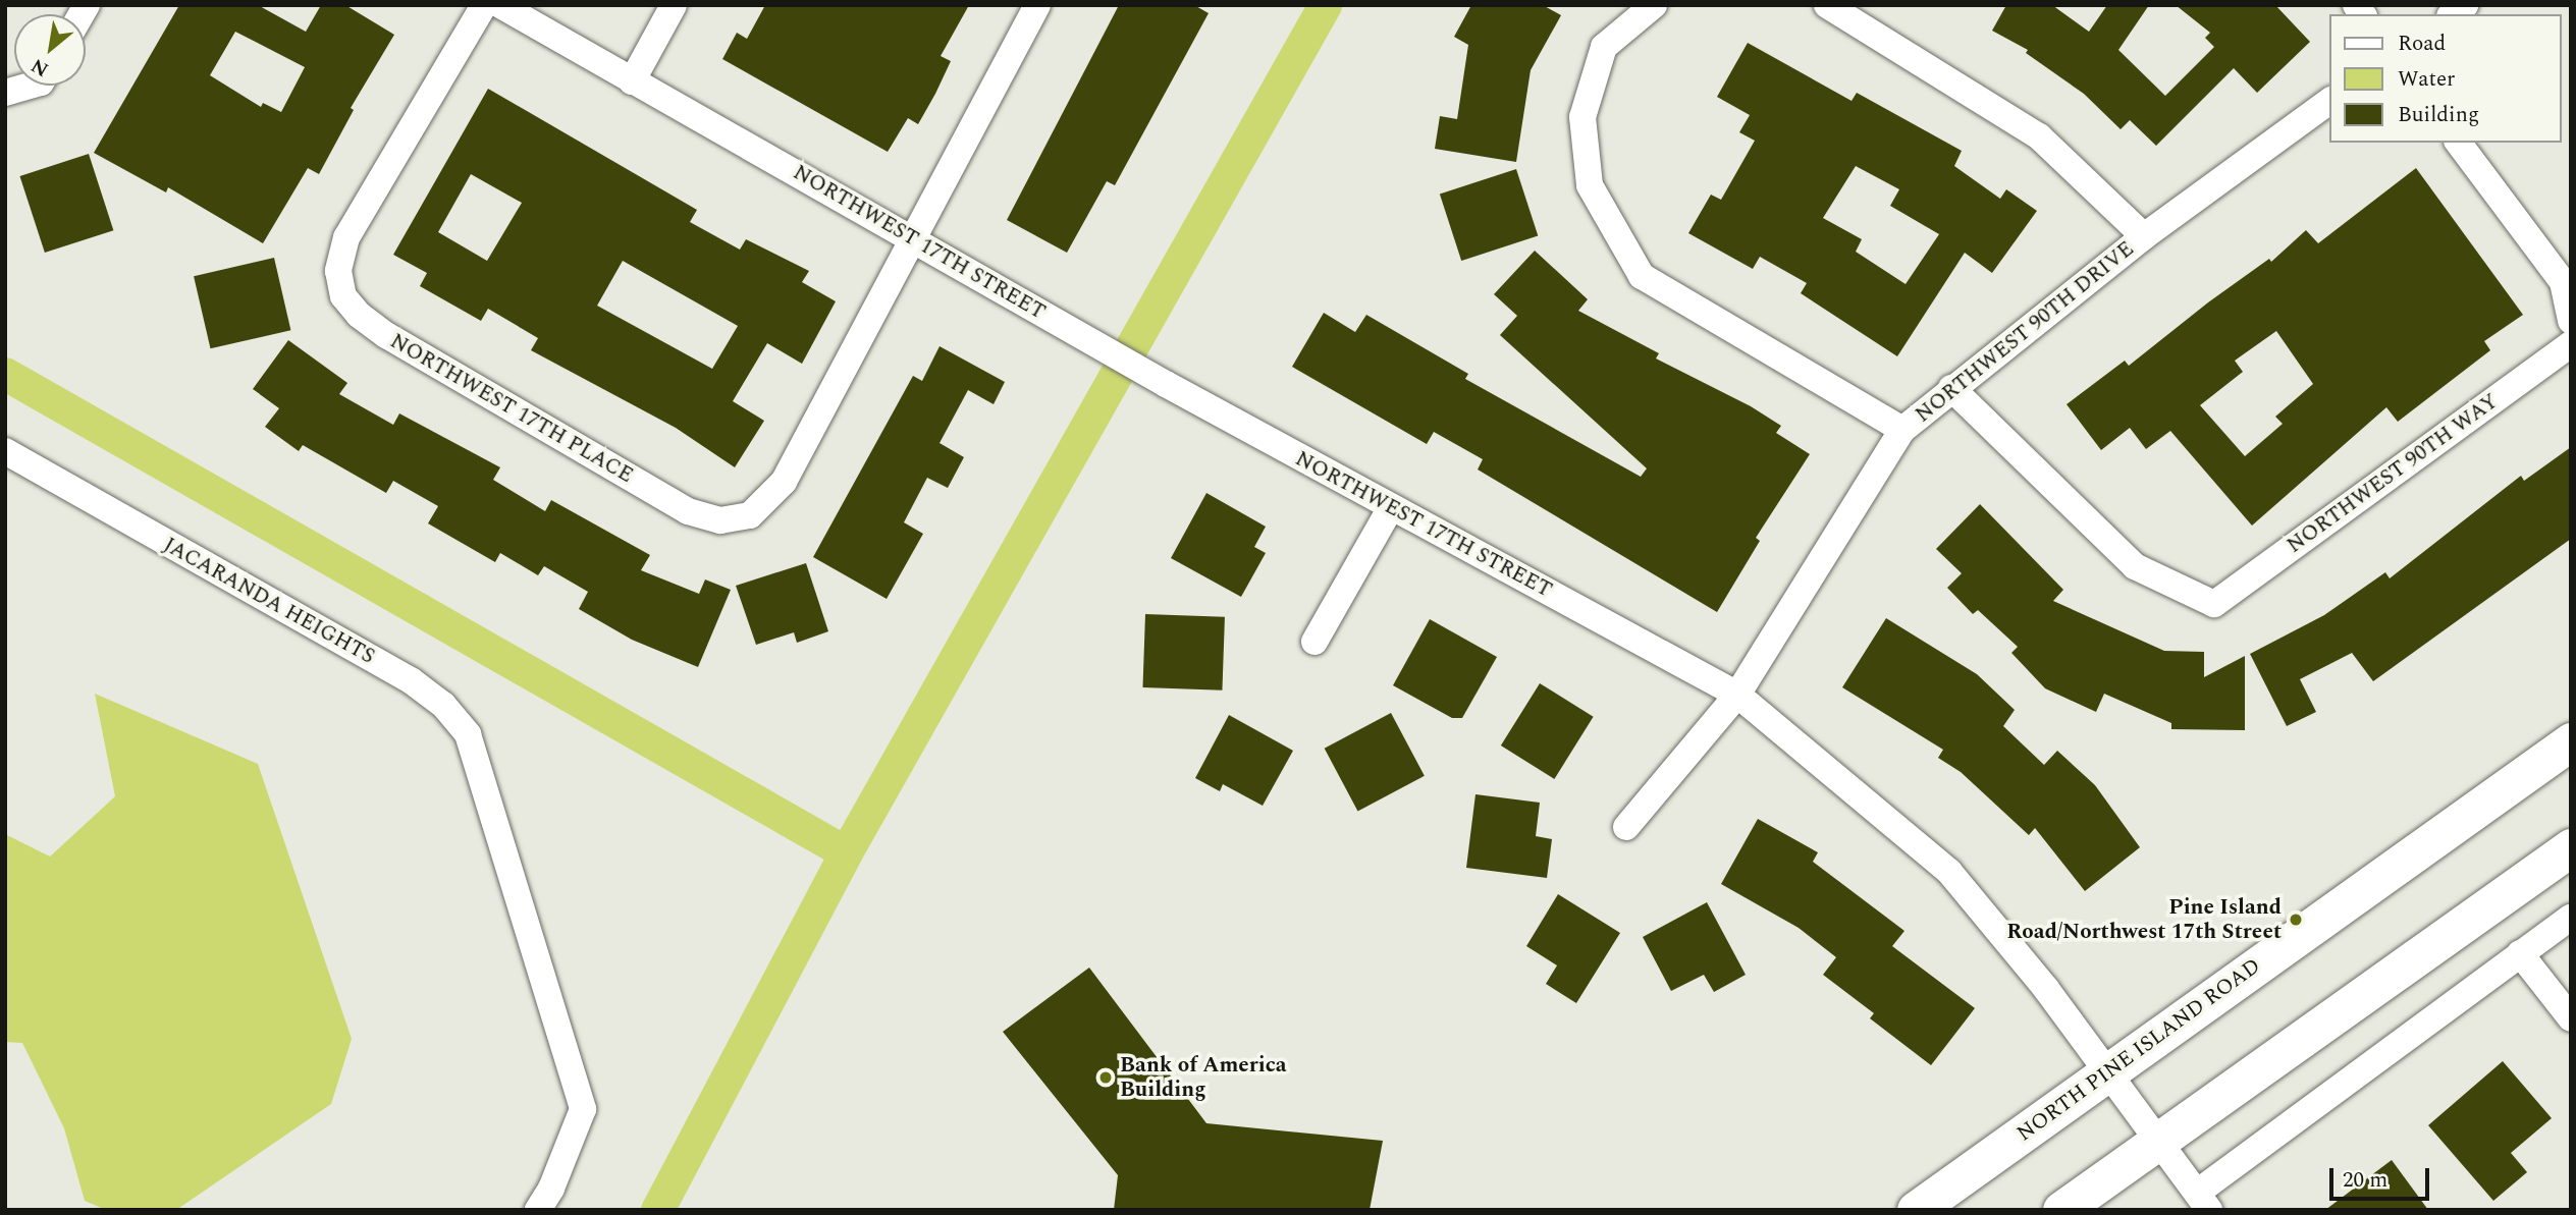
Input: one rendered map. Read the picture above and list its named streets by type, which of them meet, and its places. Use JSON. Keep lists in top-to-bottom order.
{
  "streets": {
    "main road": ["NORTH PINE ISLAND ROAD"],
    "street": [
      "NORTHWEST 17TH STREET",
      "NORTHWEST 90TH DRIVE",
      "NORTHWEST 17TH PLACE",
      "NORTHWEST 90TH WAY",
      "JACARANDA HEIGHTS"
    ]
  },
  "crossings": [
    ["NORTHWEST 17TH STREET", "NORTHWEST 90TH DRIVE"],
    ["NORTHWEST 17TH STREET", "NORTHWEST 17TH PLACE"],
    ["NORTHWEST 17TH STREET", "NORTH PINE ISLAND ROAD"],
    ["NORTHWEST 90TH DRIVE", "NORTHWEST 90TH WAY"]
  ],
  "places": ["Pine Island Road/Northwest 17th Street", "Bank of America Building"],
  "legend": ["Road", "Water", "Building"],
  "scale_bar": "20 m",
  "north": "bottom left"
}
